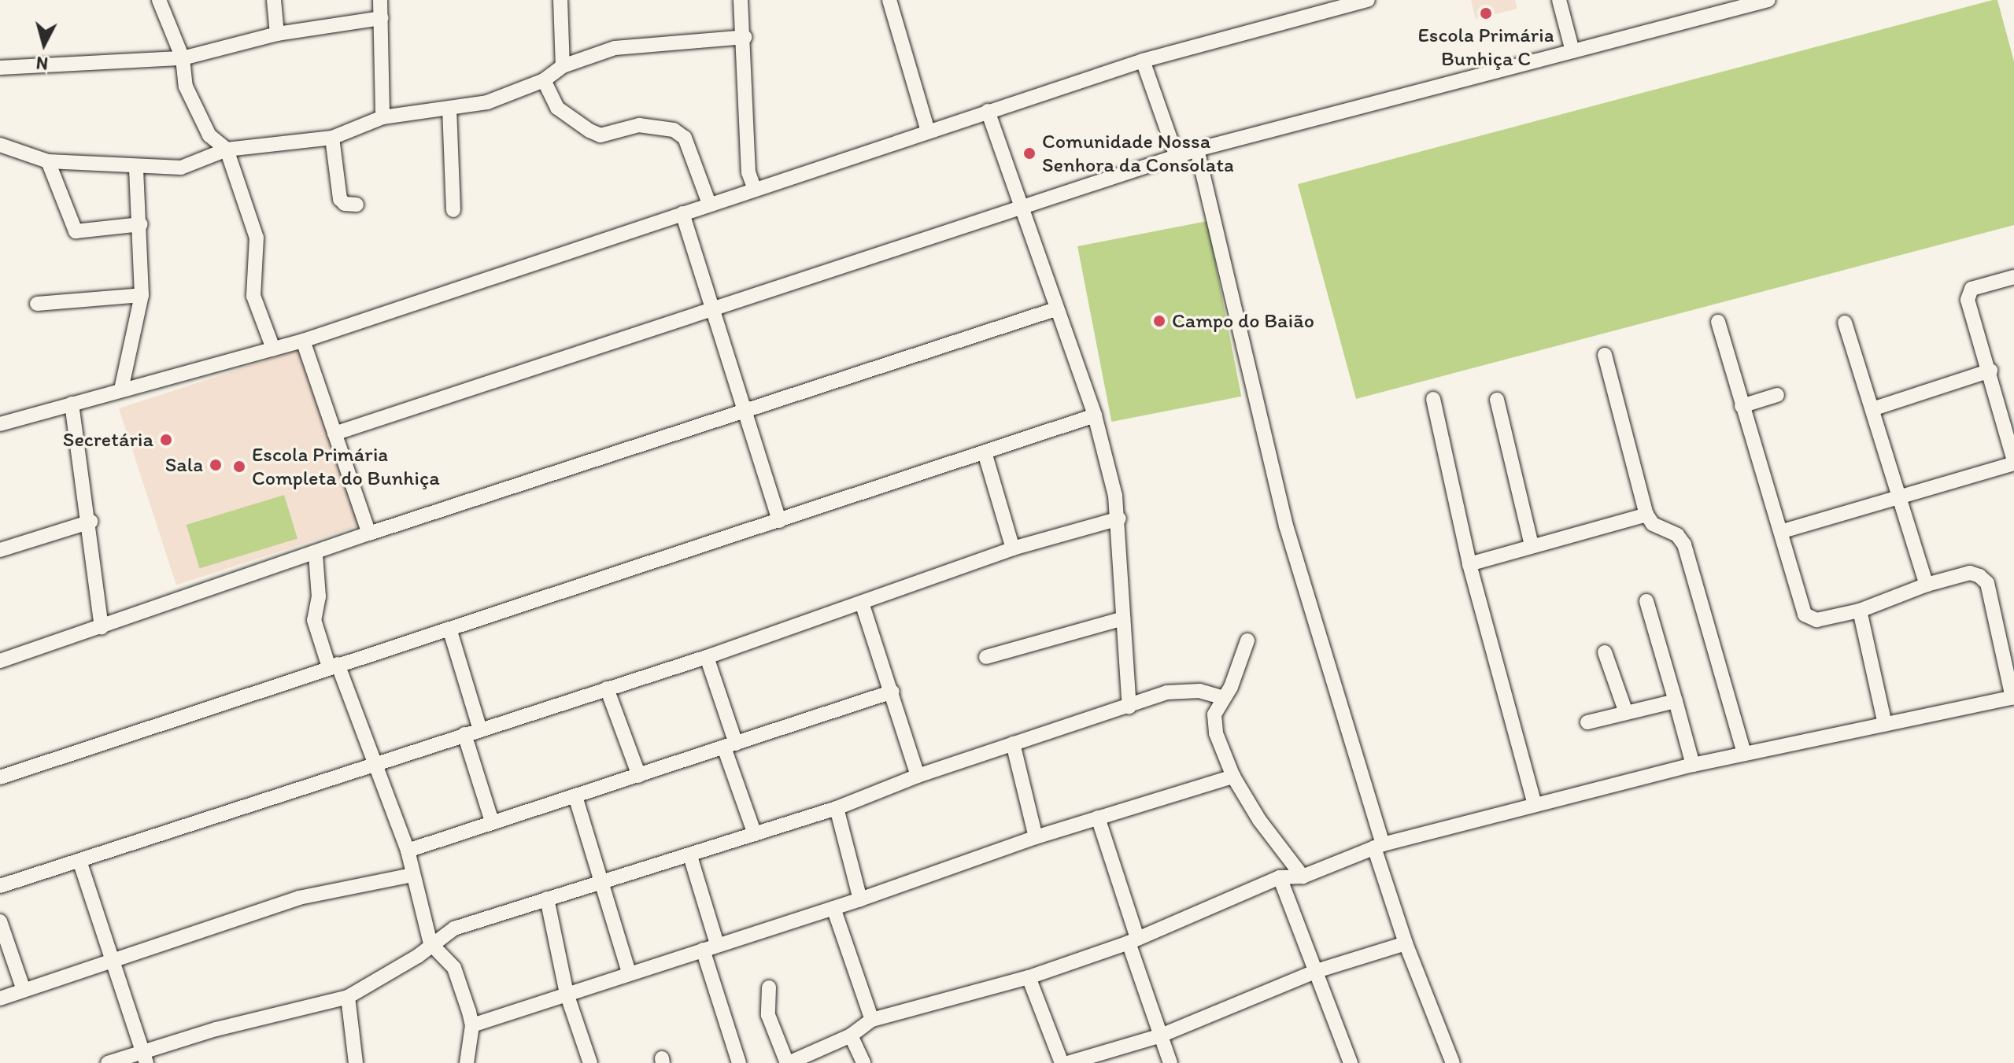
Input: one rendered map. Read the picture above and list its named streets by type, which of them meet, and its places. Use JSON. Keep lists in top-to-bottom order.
{
  "places": [
    "Escola Primária Bunhiça C",
    "Comunidade Nossa Senhora da Consolata",
    "Campo do Baião",
    "Secretária",
    "Sala",
    "Escola Primária Completa do Bunhiça"
  ],
  "north": "bottom"
}
